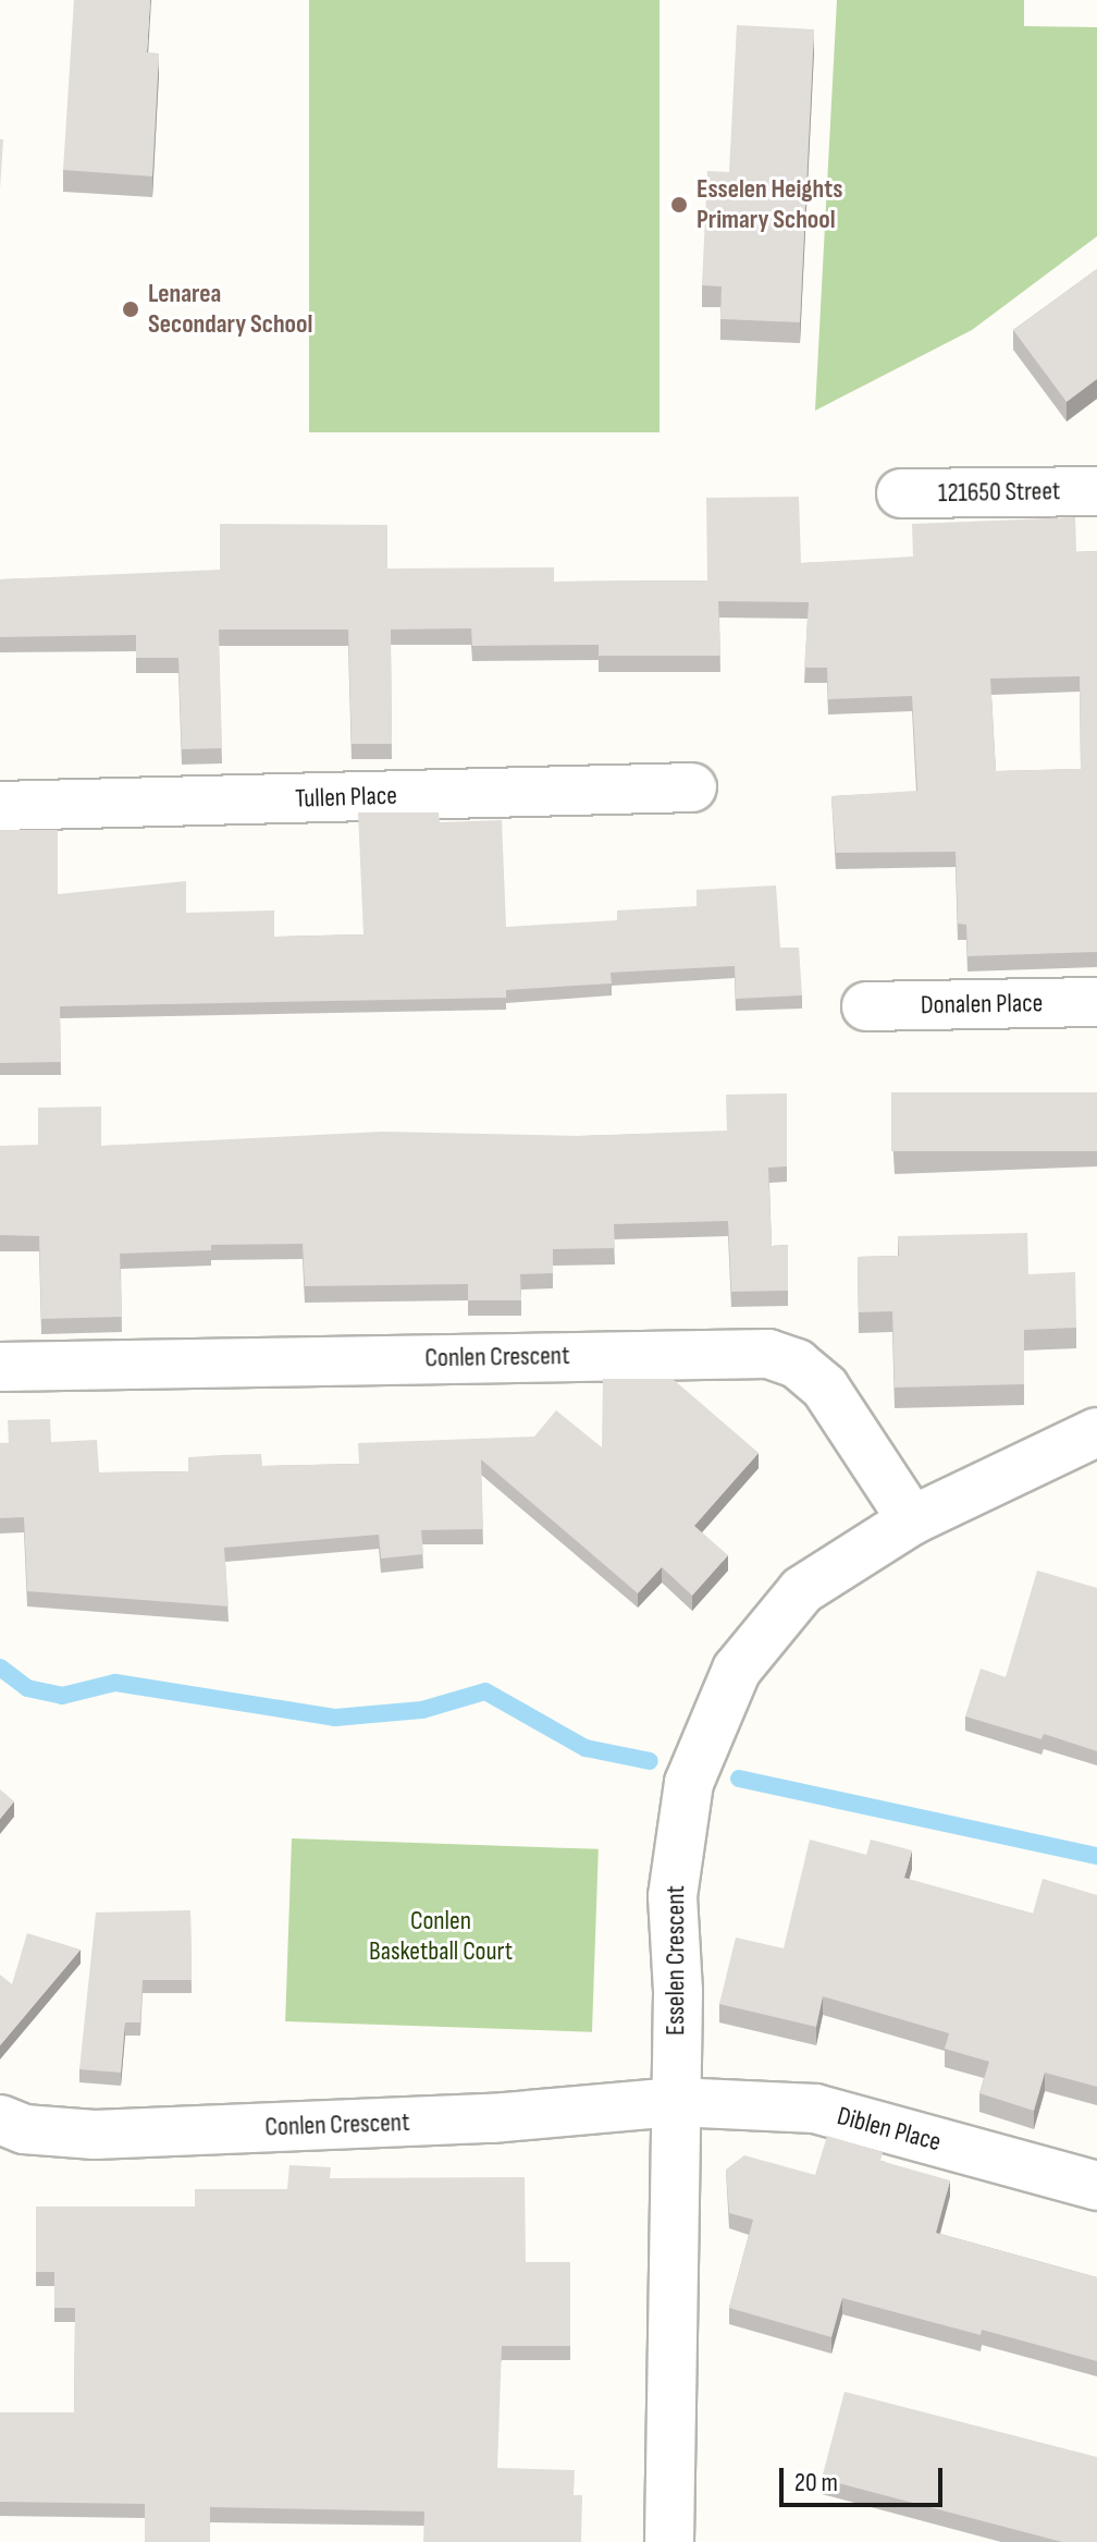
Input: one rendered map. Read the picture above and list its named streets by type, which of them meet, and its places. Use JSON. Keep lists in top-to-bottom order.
{
  "streets": {
    "street": [
      "121650 Street",
      "Tullen Place",
      "Donalen Place",
      "Conlen Crescent",
      "Esselen Crescent",
      "Diblen Place"
    ]
  },
  "crossings": [
    ["Conlen Crescent", "Esselen Crescent"],
    ["Conlen Crescent", "Diblen Place"],
    ["Esselen Crescent", "Diblen Place"]
  ],
  "parks": ["Conlen Basketball Court"],
  "places": ["Esselen Heights Primary School", "Lenarea Secondary School"],
  "scale_bar": "20 m"
}
